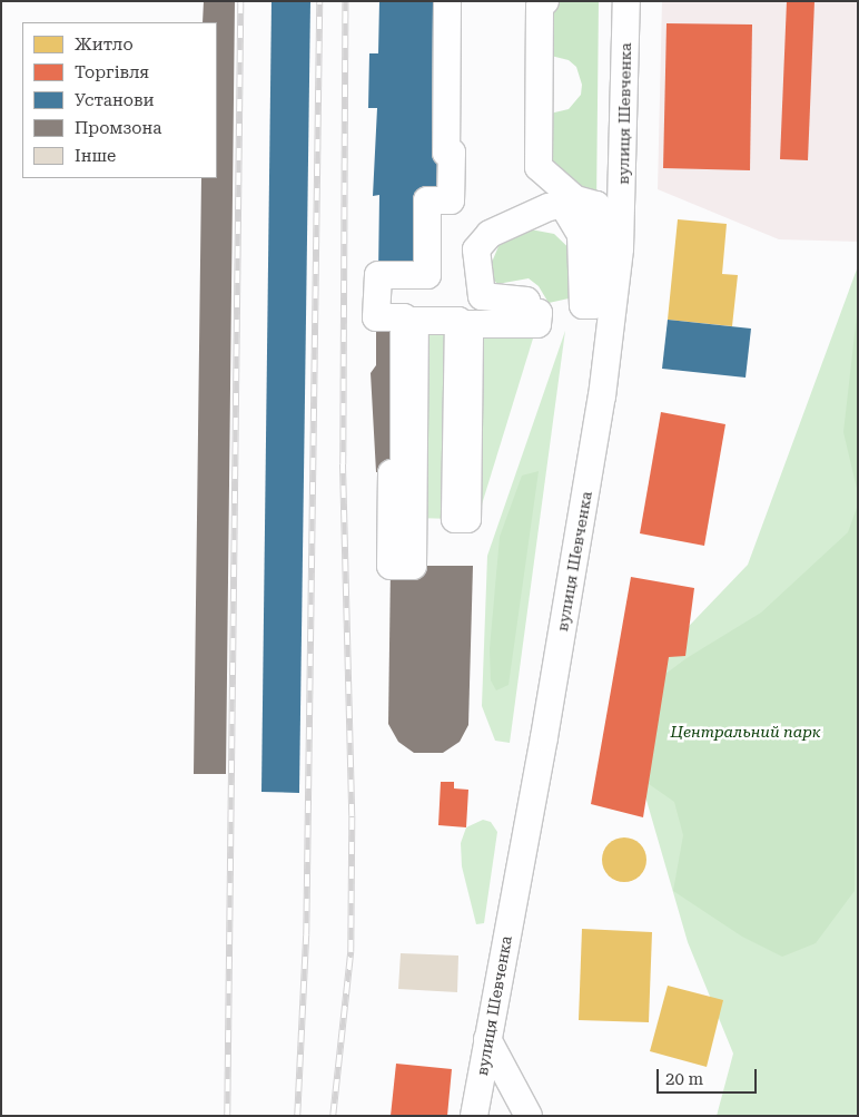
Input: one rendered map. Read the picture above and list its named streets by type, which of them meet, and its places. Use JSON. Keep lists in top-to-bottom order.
{
  "streets": {
    "street": ["вулиця Шевченка"]
  },
  "parks": ["Центральний парк"],
  "legend": [
    "Житло",
    "Торгівля",
    "Установи",
    "Промзона",
    "Інше"
  ],
  "scale_bar": "20 m"
}
